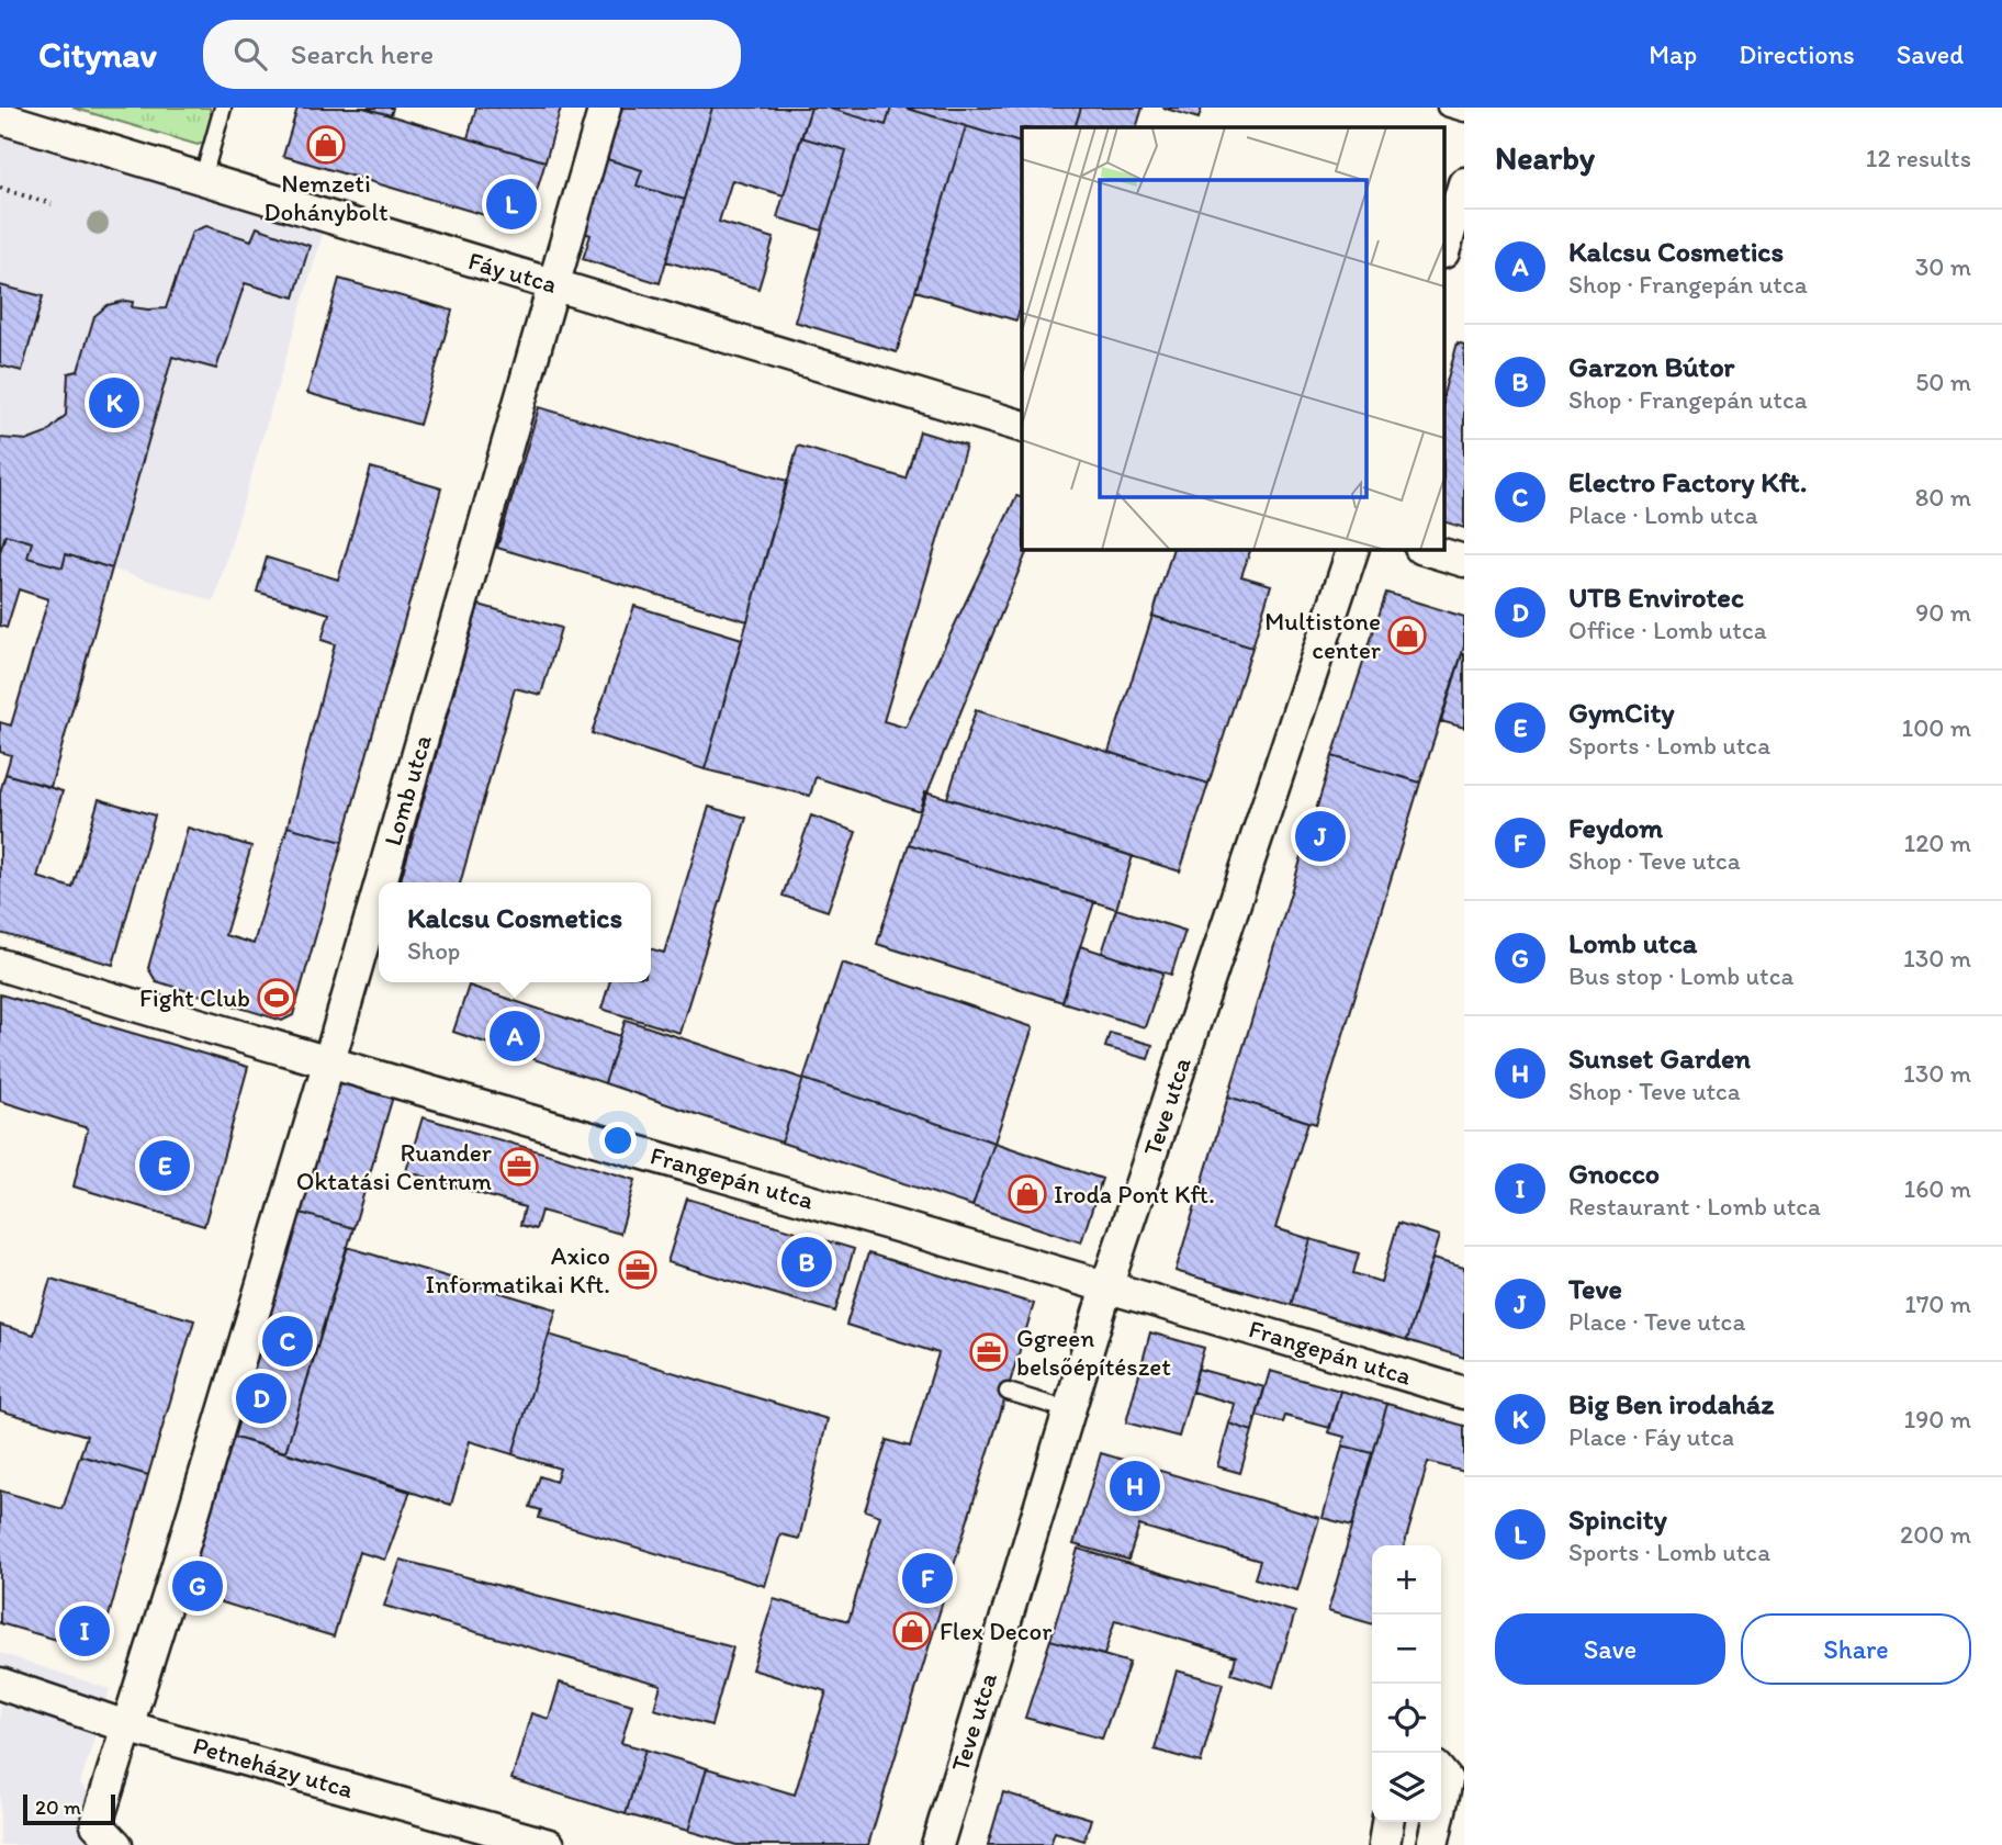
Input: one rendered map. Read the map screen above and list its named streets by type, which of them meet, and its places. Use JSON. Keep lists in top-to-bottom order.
{
  "streets": {
    "street": [
      "Fáy utca",
      "Lomb utca",
      "Teve utca",
      "Frangepán utca",
      "Petneházy utca"
    ]
  },
  "crossings": [
    ["Fáy utca", "Lomb utca"],
    ["Lomb utca", "Frangepán utca"],
    ["Lomb utca", "Petneházy utca"],
    ["Teve utca", "Frangepán utca"]
  ],
  "places": {
    "shop": [
      "Nemzeti Dohánybolt",
      "Multistone center",
      "Iroda Pont Kft.",
      "Flex Decor"
    ],
    "sports": ["Fight Club"],
    "office": ["Ruander Oktatási Centrum", "Axico Informatikai Kft.", "Ggreen belsőépítészet"]
  },
  "scale_bar": "20 m",
  "page": {
    "header": "Citynav",
    "search": "Search here",
    "nav": ["Map", "Directions", "Saved"],
    "heading": ["Nearby", "12 results"],
    "pins": [
      "L",
      "K",
      "J",
      "A",
      "E",
      "B",
      "C",
      "D",
      "H",
      "F",
      "G",
      "I"
    ],
    "list": [
      {
        "mark": "A",
        "name": "Kalcsu Cosmetics",
        "note": "Shop · Frangepán utca",
        "value": "30 m"
      },
      {
        "mark": "B",
        "name": "Garzon Bútor",
        "note": "Shop · Frangepán utca",
        "value": "50 m"
      },
      {
        "mark": "C",
        "name": "Electro Factory Kft.",
        "note": "Place · Lomb utca",
        "value": "80 m"
      },
      {
        "mark": "D",
        "name": "UTB Envirotec",
        "note": "Office · Lomb utca",
        "value": "90 m"
      },
      {
        "mark": "E",
        "name": "GymCity",
        "note": "Sports · Lomb utca",
        "value": "100 m"
      },
      {
        "mark": "F",
        "name": "Feydom",
        "note": "Shop · Teve utca",
        "value": "120 m"
      },
      {
        "mark": "G",
        "name": "Lomb utca",
        "note": "Bus stop · Lomb utca",
        "value": "130 m"
      },
      {
        "mark": "H",
        "name": "Sunset Garden",
        "note": "Shop · Teve utca",
        "value": "130 m"
      },
      {
        "mark": "I",
        "name": "Gnocco",
        "note": "Restaurant · Lomb utca",
        "value": "160 m"
      },
      {
        "mark": "J",
        "name": "Teve",
        "note": "Place · Teve utca",
        "value": "170 m"
      },
      {
        "mark": "K",
        "name": "Big Ben irodaház",
        "note": "Place · Fáy utca",
        "value": "190 m"
      },
      {
        "mark": "L",
        "name": "Spincity",
        "note": "Sports · Lomb utca",
        "value": "200 m"
      }
    ],
    "popup": ["Kalcsu Cosmetics", "Shop"],
    "map_buttons": ["+", "−"],
    "buttons": ["Save", "Share"],
    "scale": "20 m"
  }
}
